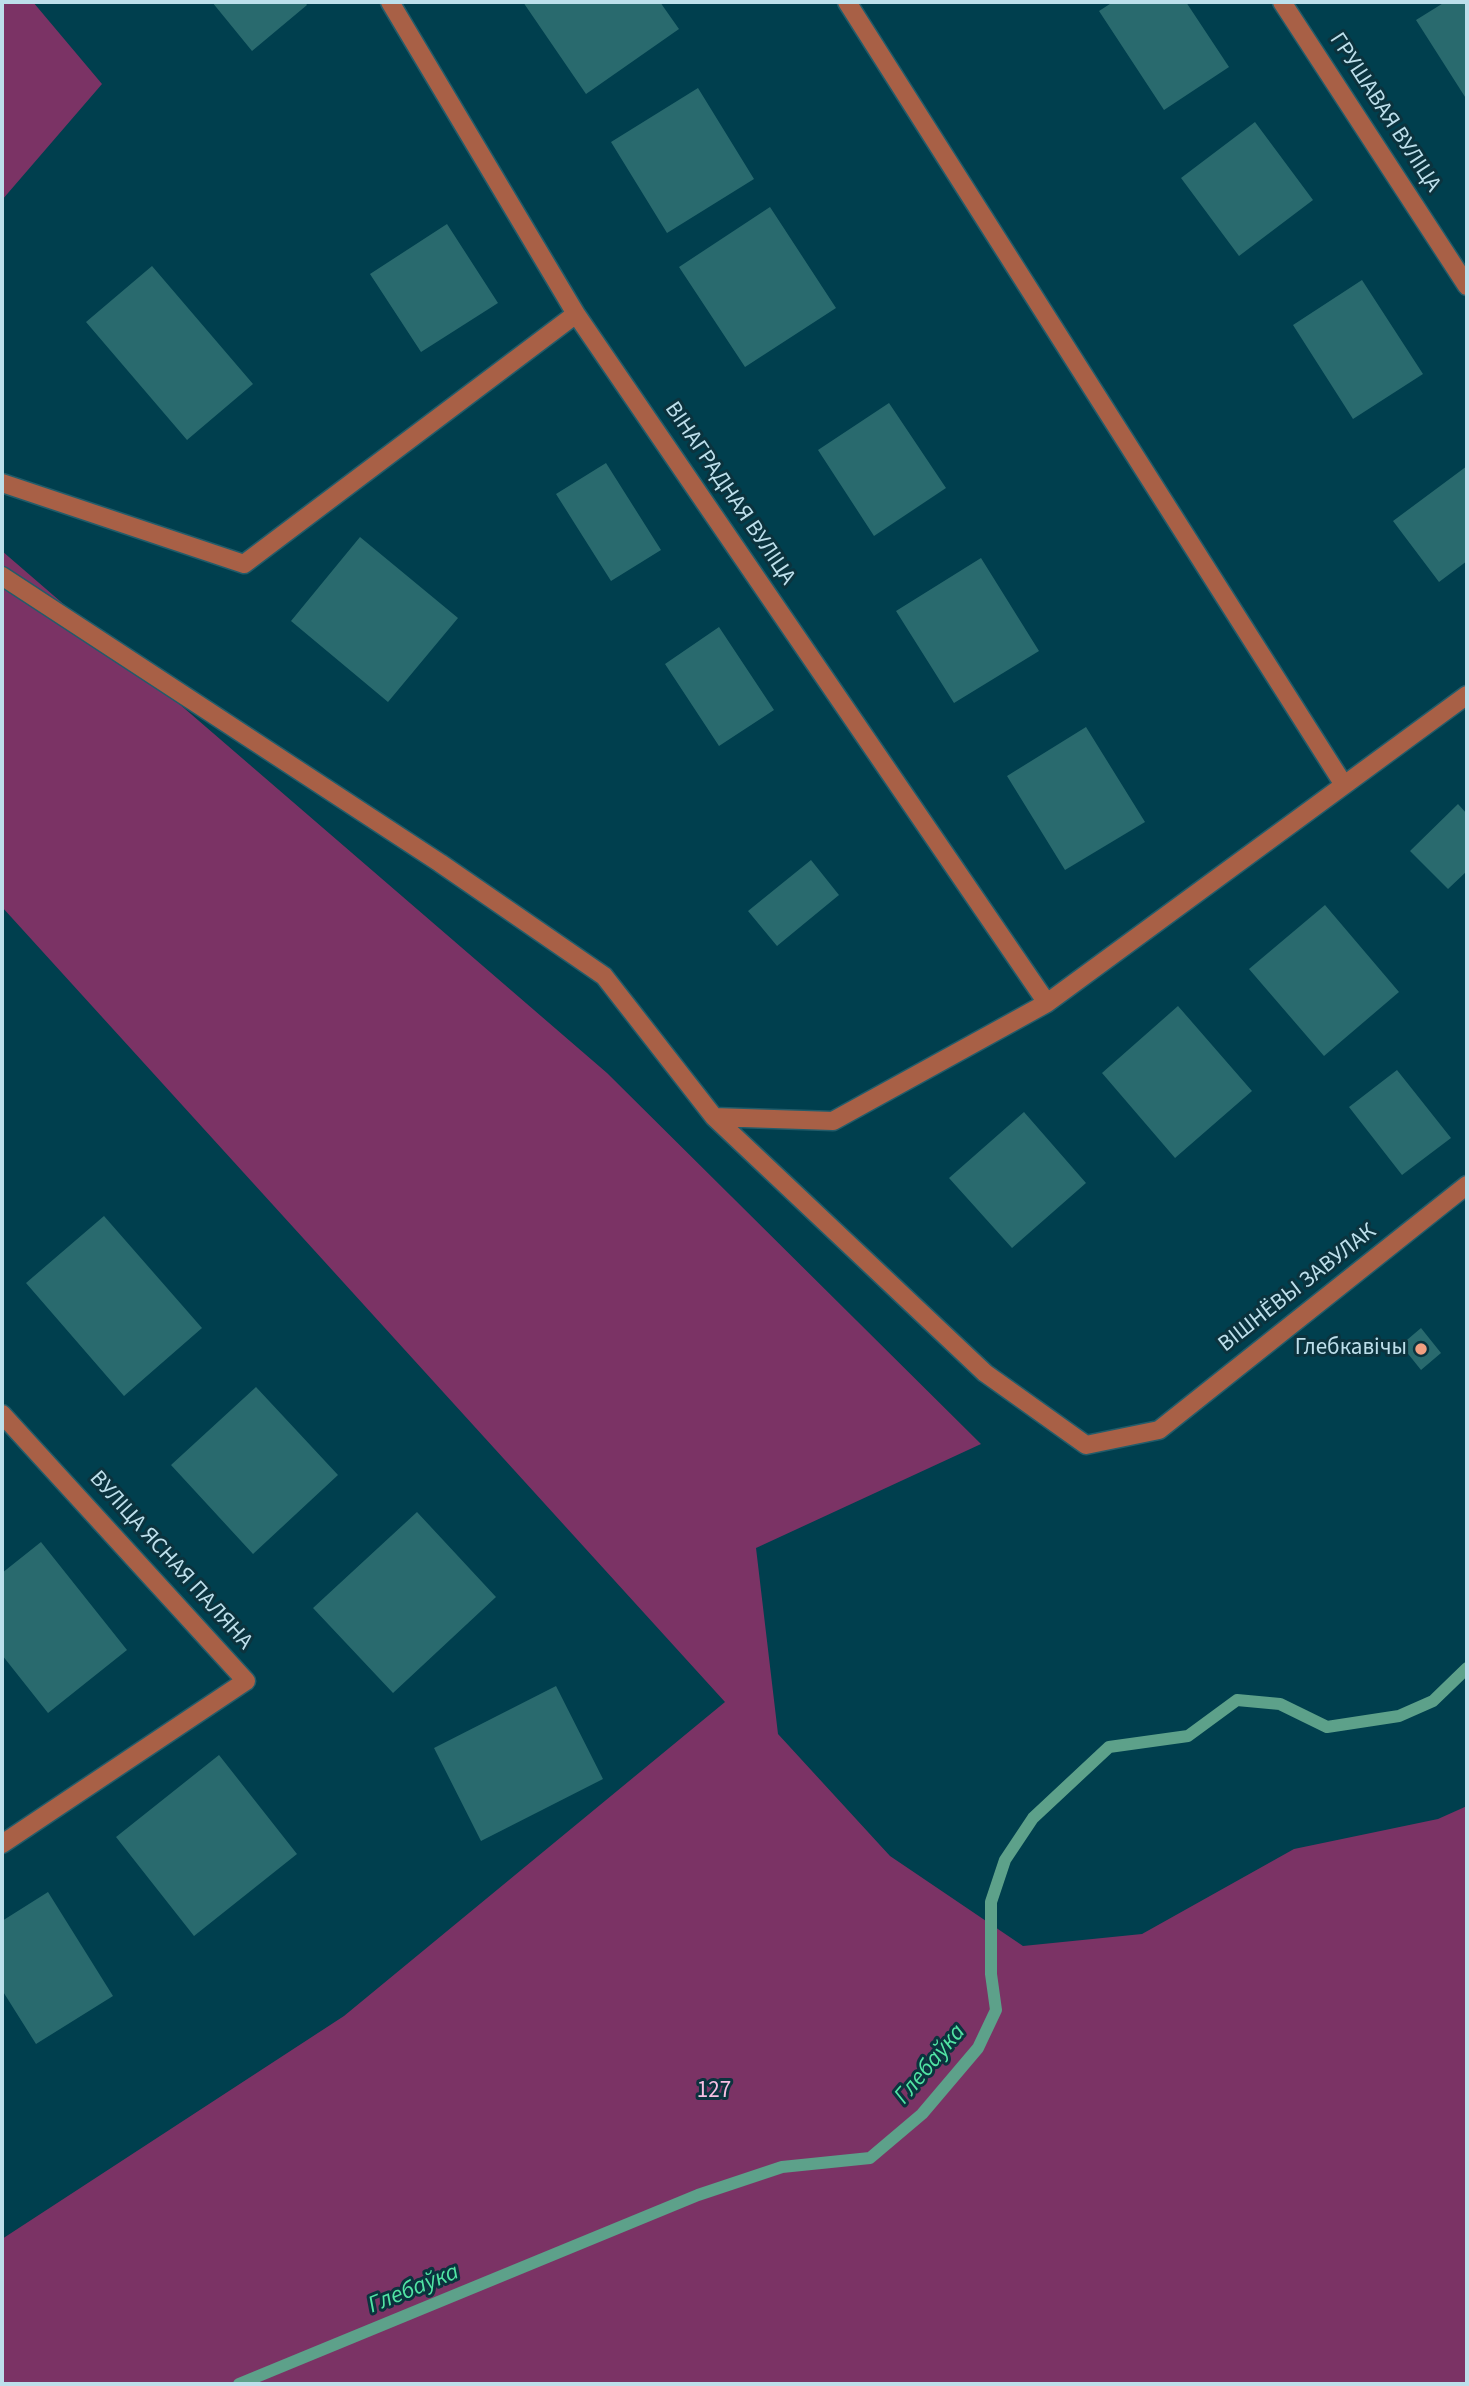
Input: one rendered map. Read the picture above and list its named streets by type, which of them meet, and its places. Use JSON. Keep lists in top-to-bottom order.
{
  "streets": {
    "street": [
      "ГРУШАВАЯ ВУЛІЦА",
      "ВІНАГРАДНАЯ ВУЛІЦА",
      "ВІШНЁВЫ ЗАВУЛАК",
      "ВУЛІЦА ЯСНАЯ ПАЛЯНА"
    ]
  },
  "water": ["Глебаўка"],
  "parks": ["127"],
  "places": ["Глебкавічы"]
}
